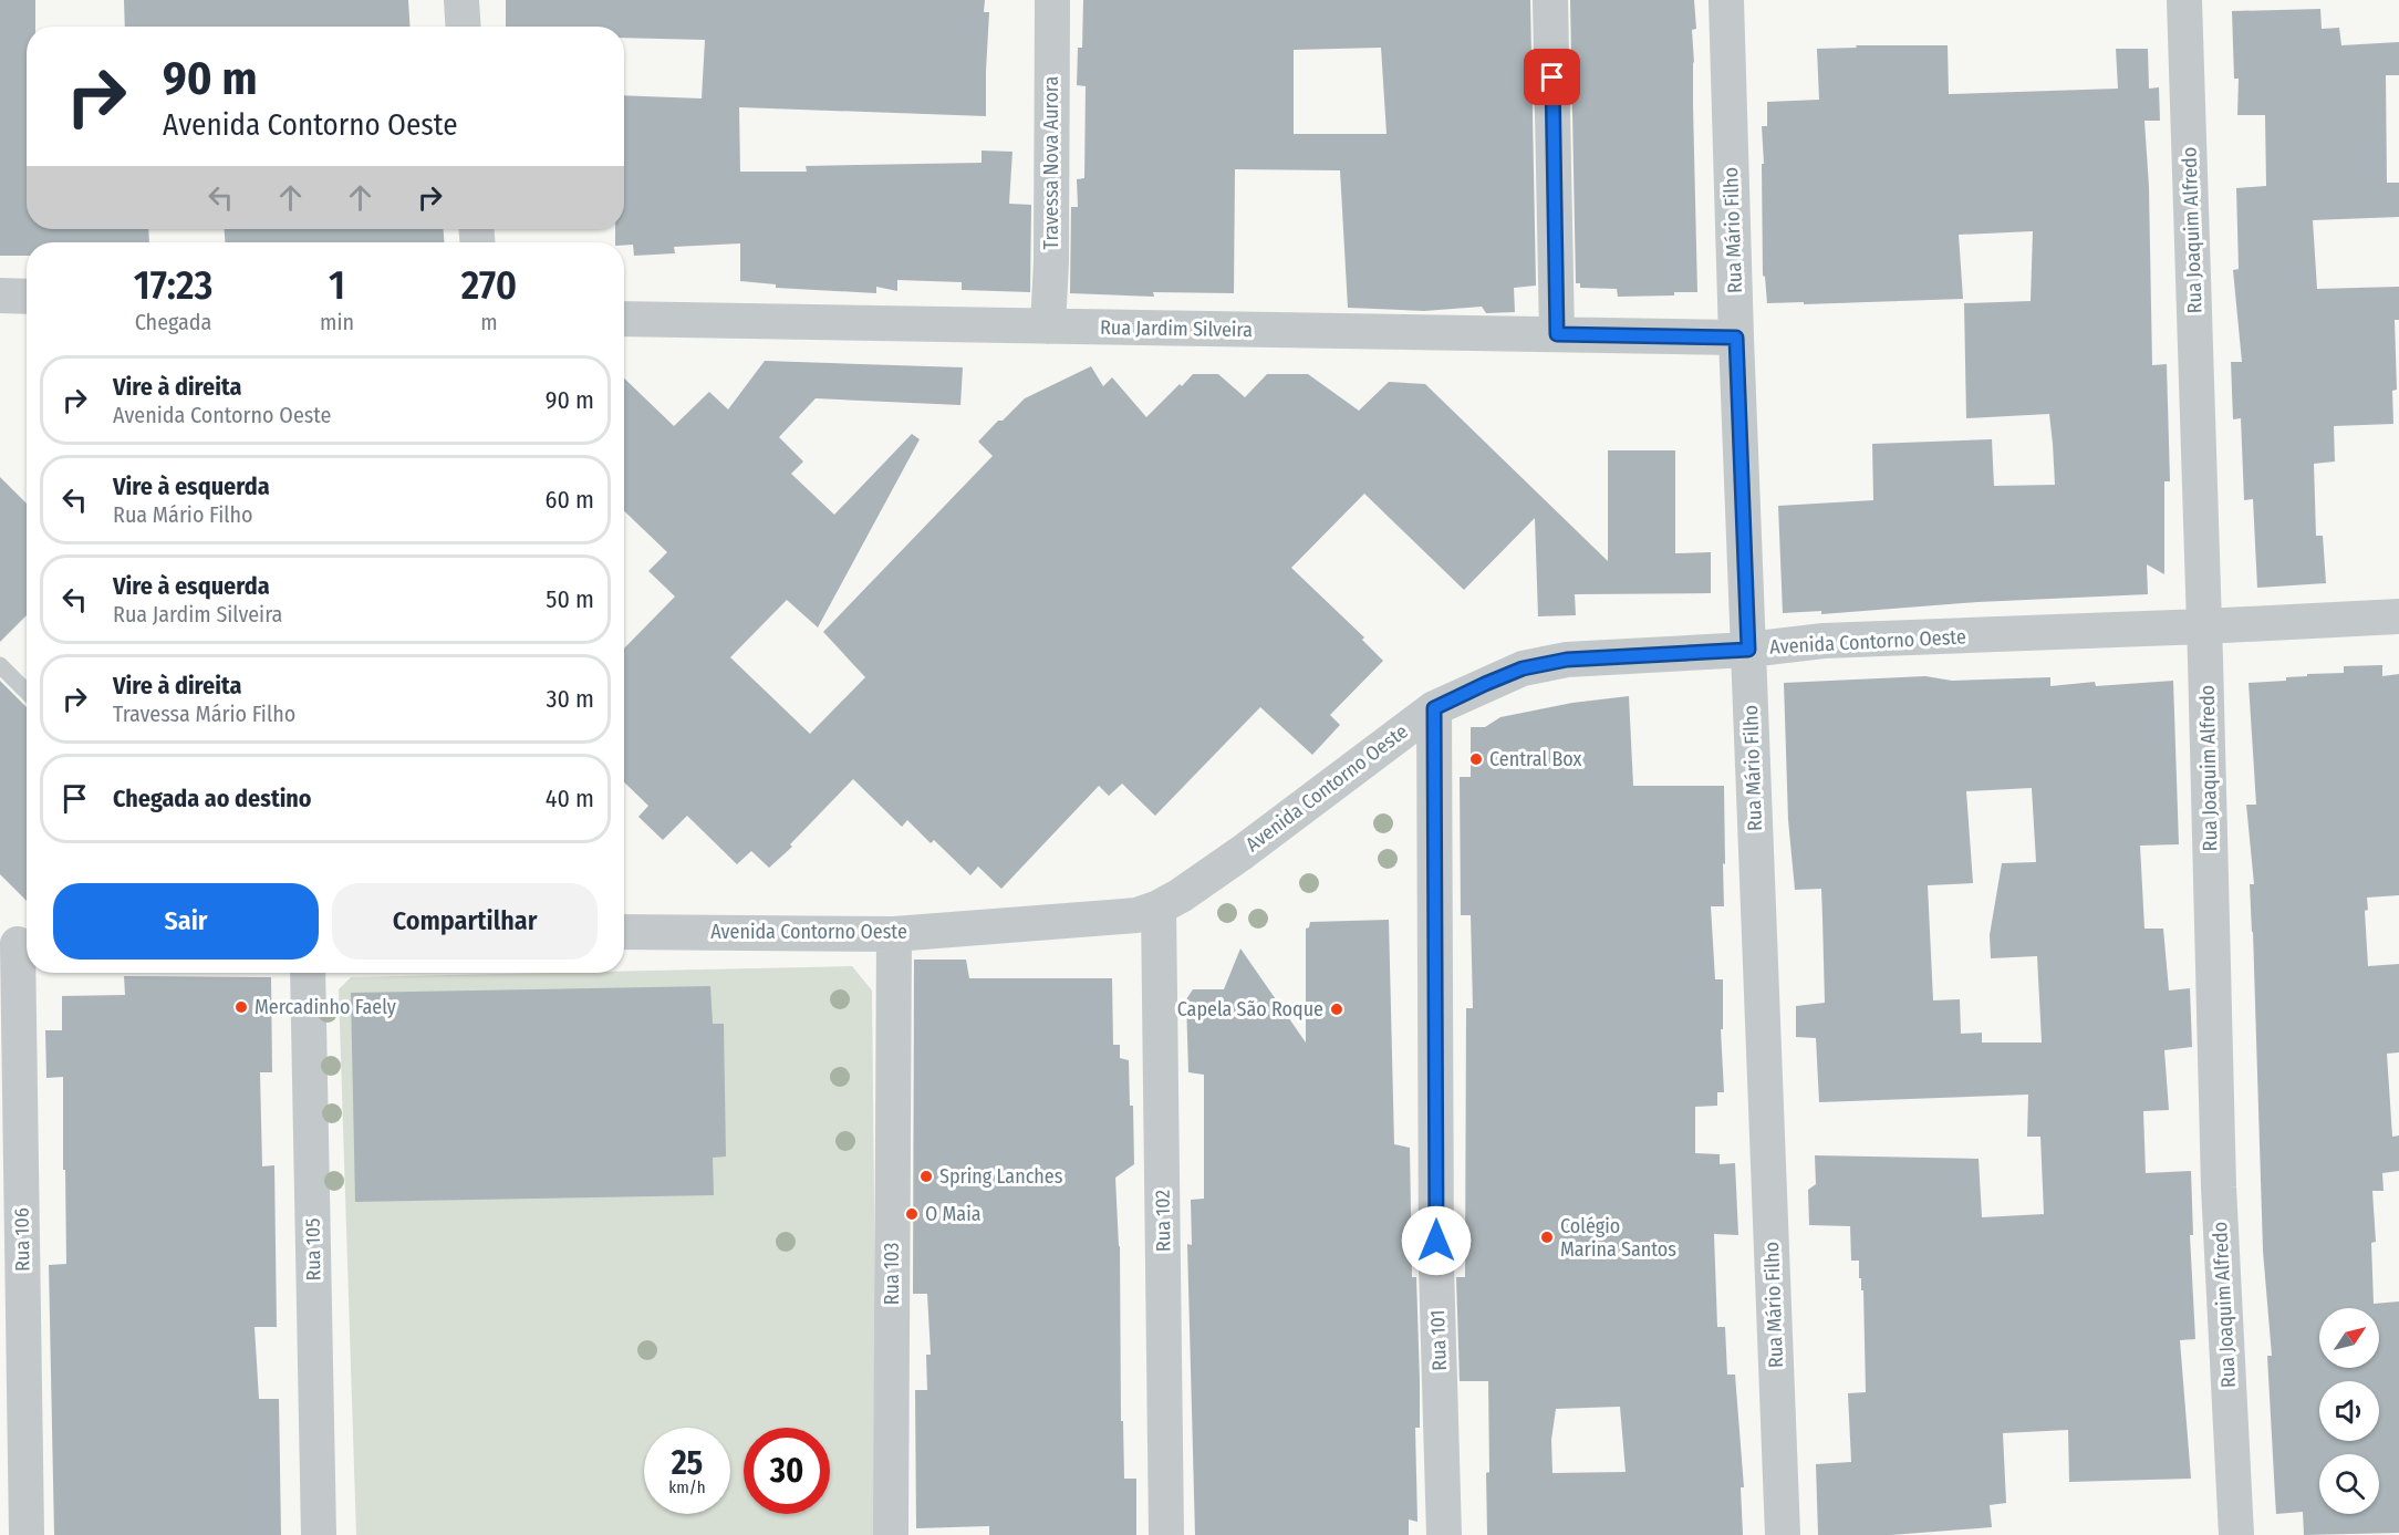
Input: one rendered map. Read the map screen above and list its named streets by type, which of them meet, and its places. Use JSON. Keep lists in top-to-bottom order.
{
  "streets": {
    "street": [
      "Travessa Nova Aurora",
      "Rua Mário Filho",
      "Rua Joaquim Alfredo",
      "Rua Jardim Silveira",
      "Avenida Contorno Oeste",
      "Rua 102",
      "Rua 106",
      "Rua 105",
      "Rua 103",
      "Rua 101"
    ]
  },
  "crossings": [
    ["Travessa Nova Aurora", "Rua Jardim Silveira"],
    ["Rua Mário Filho", "Rua Jardim Silveira"],
    ["Rua Mário Filho", "Avenida Contorno Oeste"],
    ["Rua Joaquim Alfredo", "Avenida Contorno Oeste"],
    ["Avenida Contorno Oeste", "Rua 102"],
    ["Avenida Contorno Oeste", "Rua 103"],
    ["Avenida Contorno Oeste", "Rua 101"]
  ],
  "places": [
    "Central Box",
    "Mercadinho Faely",
    "Capela São Roque",
    "Spring Lanches",
    "O Maia",
    "Colégio Marina Santos"
  ],
  "north": "top right",
  "page": {
    "turn": ["90 m", "Avenida Contorno Oeste"],
    "eta": [
      "17:23",
      "Chegada",
      "1",
      "min",
      "270",
      "m"
    ],
    "list": [
      {
        "name": "Vire à direita",
        "note": "Avenida Contorno Oeste",
        "value": "90 m"
      },
      {
        "name": "Vire à esquerda",
        "note": "Rua Mário Filho",
        "value": "60 m"
      },
      {
        "name": "Vire à esquerda",
        "note": "Rua Jardim Silveira",
        "value": "50 m"
      },
      {
        "name": "Vire à direita",
        "note": "Travessa Mário Filho",
        "value": "30 m"
      },
      {
        "name": "Chegada ao destino",
        "value": "40 m"
      }
    ],
    "buttons": ["Sair", "Compartilhar"],
    "speed": "25 km/h",
    "limit": "30"
  }
}
